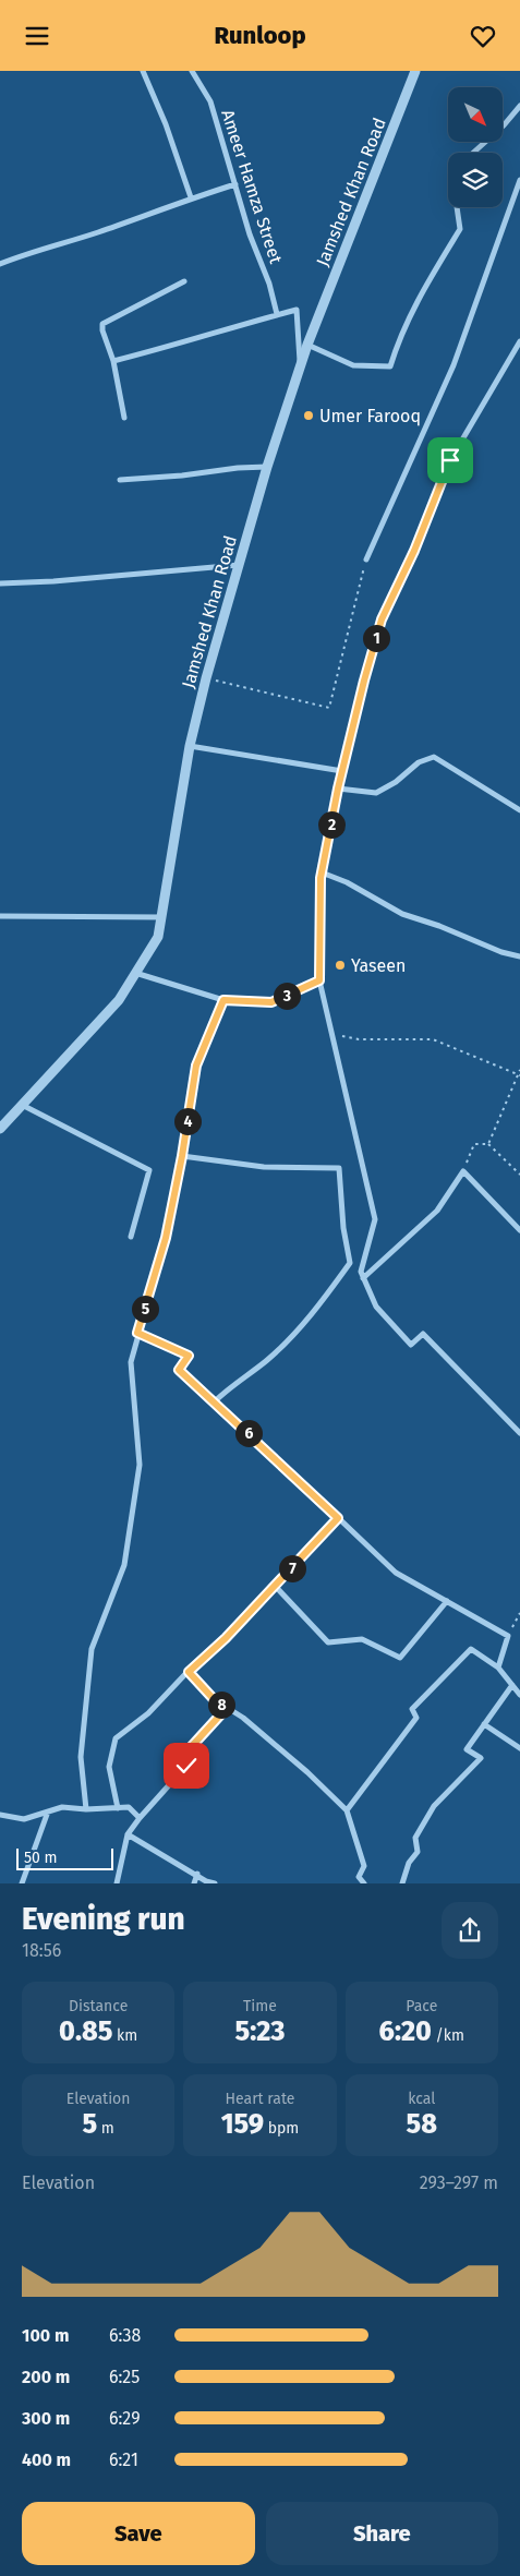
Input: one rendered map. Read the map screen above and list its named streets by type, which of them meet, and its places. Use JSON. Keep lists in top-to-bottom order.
{
  "streets": {
    "street": ["Ameer Hamza Street", "Jamshed Khan Road"]
  },
  "places": ["Umer Farooq", "Yaseen"],
  "scale_bar": "50 m",
  "north": "bottom right",
  "page": {
    "header": "Runloop",
    "pins": [
      "1",
      "2",
      "3",
      "4",
      "5",
      "6",
      "7",
      "8"
    ],
    "scale": "50 m",
    "heading": ["Evening run", "18:56"],
    "stats": [
      ["Distance", "0.85 km"],
      ["Time", "5:23"],
      ["Pace", "6:20 /km"],
      ["Elevation", "5 m"],
      ["Heart rate", "159 bpm"],
      ["kcal", "58"]
    ],
    "chart": ["Elevation", "293–297 m"],
    "list": [
      {
        "name": "100 m",
        "note": "6:38"
      },
      {
        "name": "200 m",
        "note": "6:25"
      },
      {
        "name": "300 m",
        "note": "6:29"
      },
      {
        "name": "400 m",
        "note": "6:21"
      }
    ],
    "buttons": ["Save", "Share"]
  }
}
